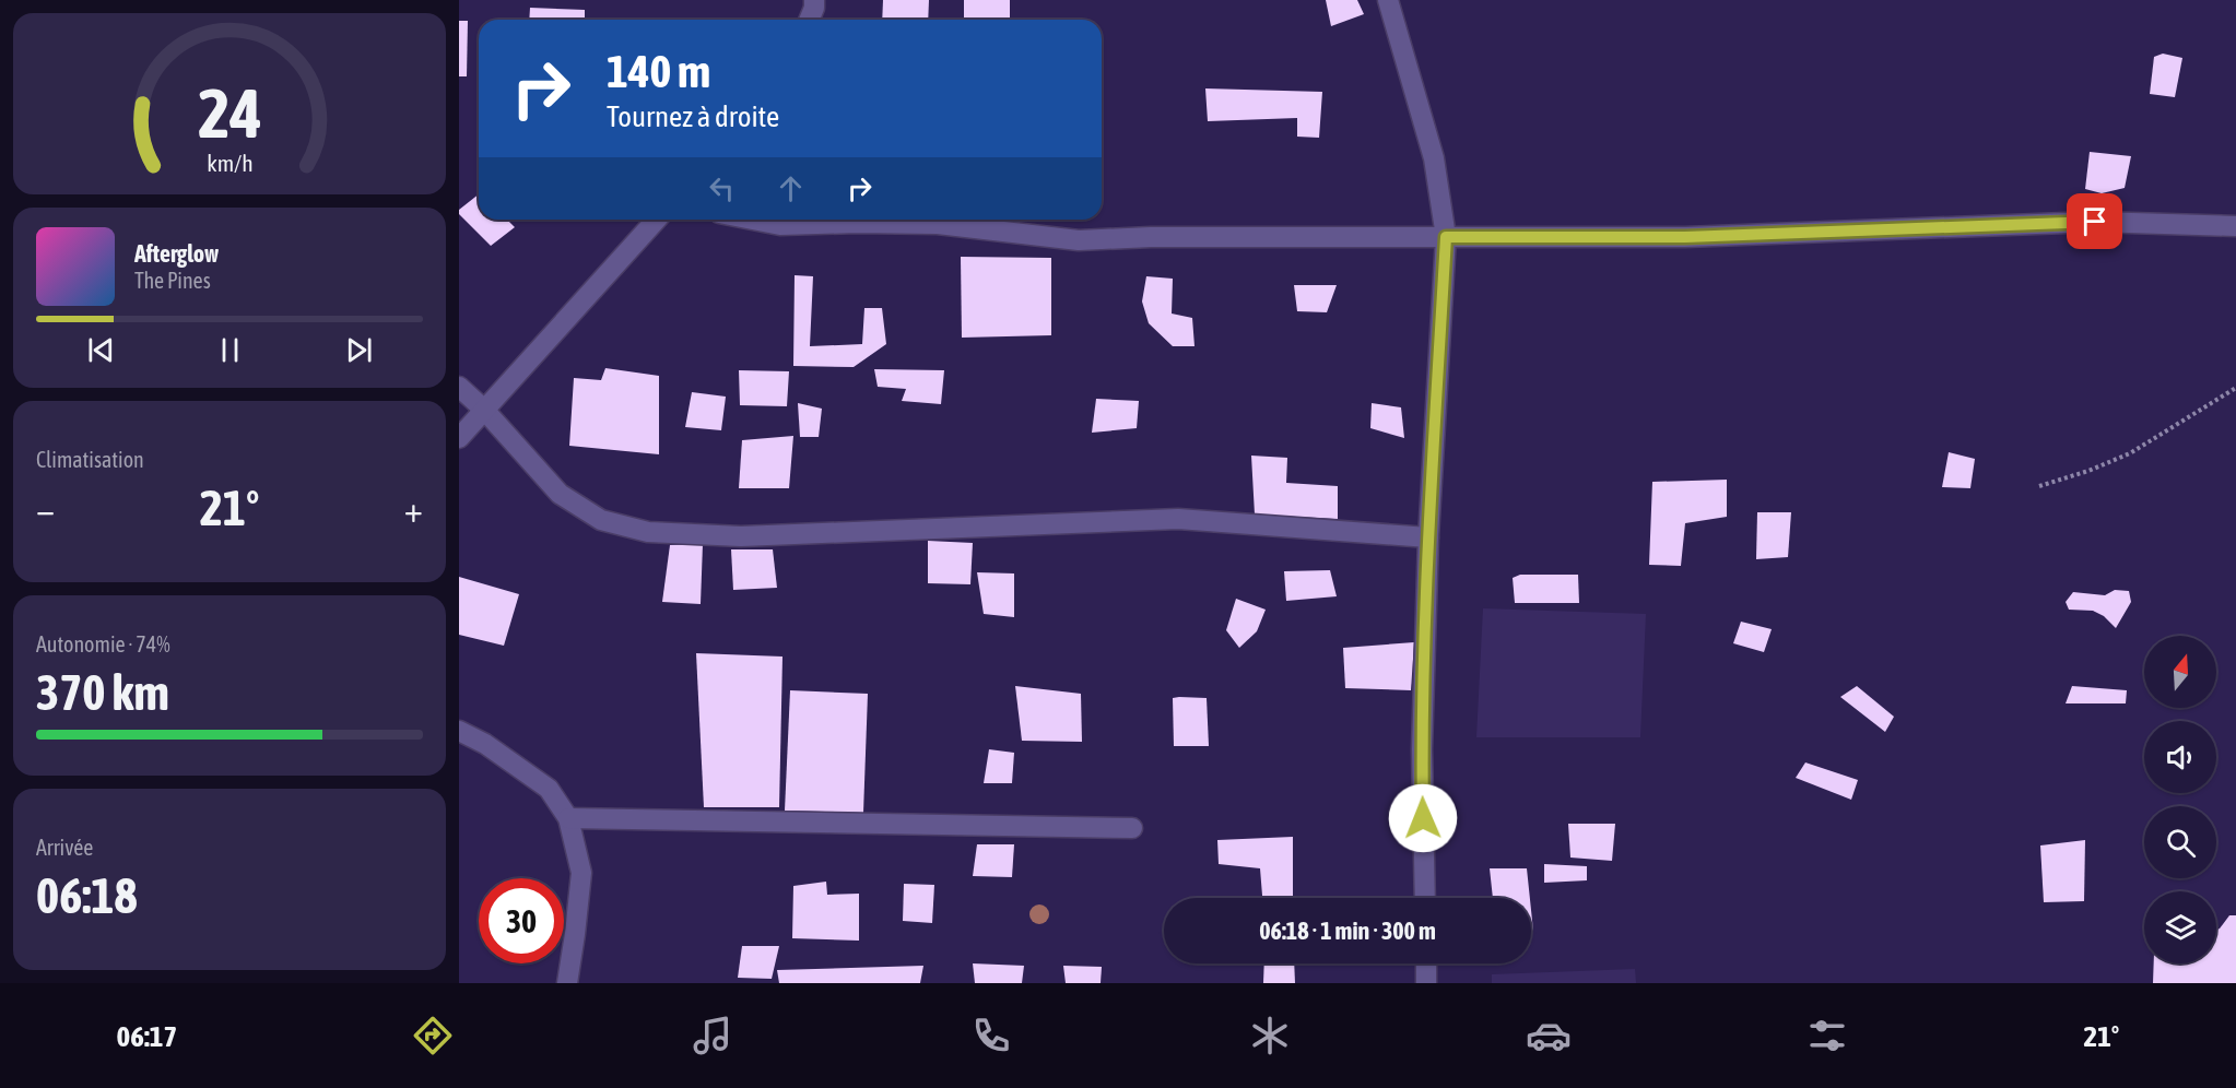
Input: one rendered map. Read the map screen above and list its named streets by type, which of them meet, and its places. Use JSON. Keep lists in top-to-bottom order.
{
  "north": "top",
  "page": {
    "turn": ["140 m", "Tournez à droite"],
    "song": ["Afterglow", "The Pines"],
    "tile": [
      "Climatisation",
      ["Autonomie · 74%", "370 km"],
      ["Arrivée", "06:18"]
    ],
    "heat": ["−", "21°", "+"],
    "limit": "30",
    "trip": "06:18 · 1 min · 300 m",
    "tabs": ["06:17", "21°"],
    "gauge": ["24", "km/h"]
  }
}
